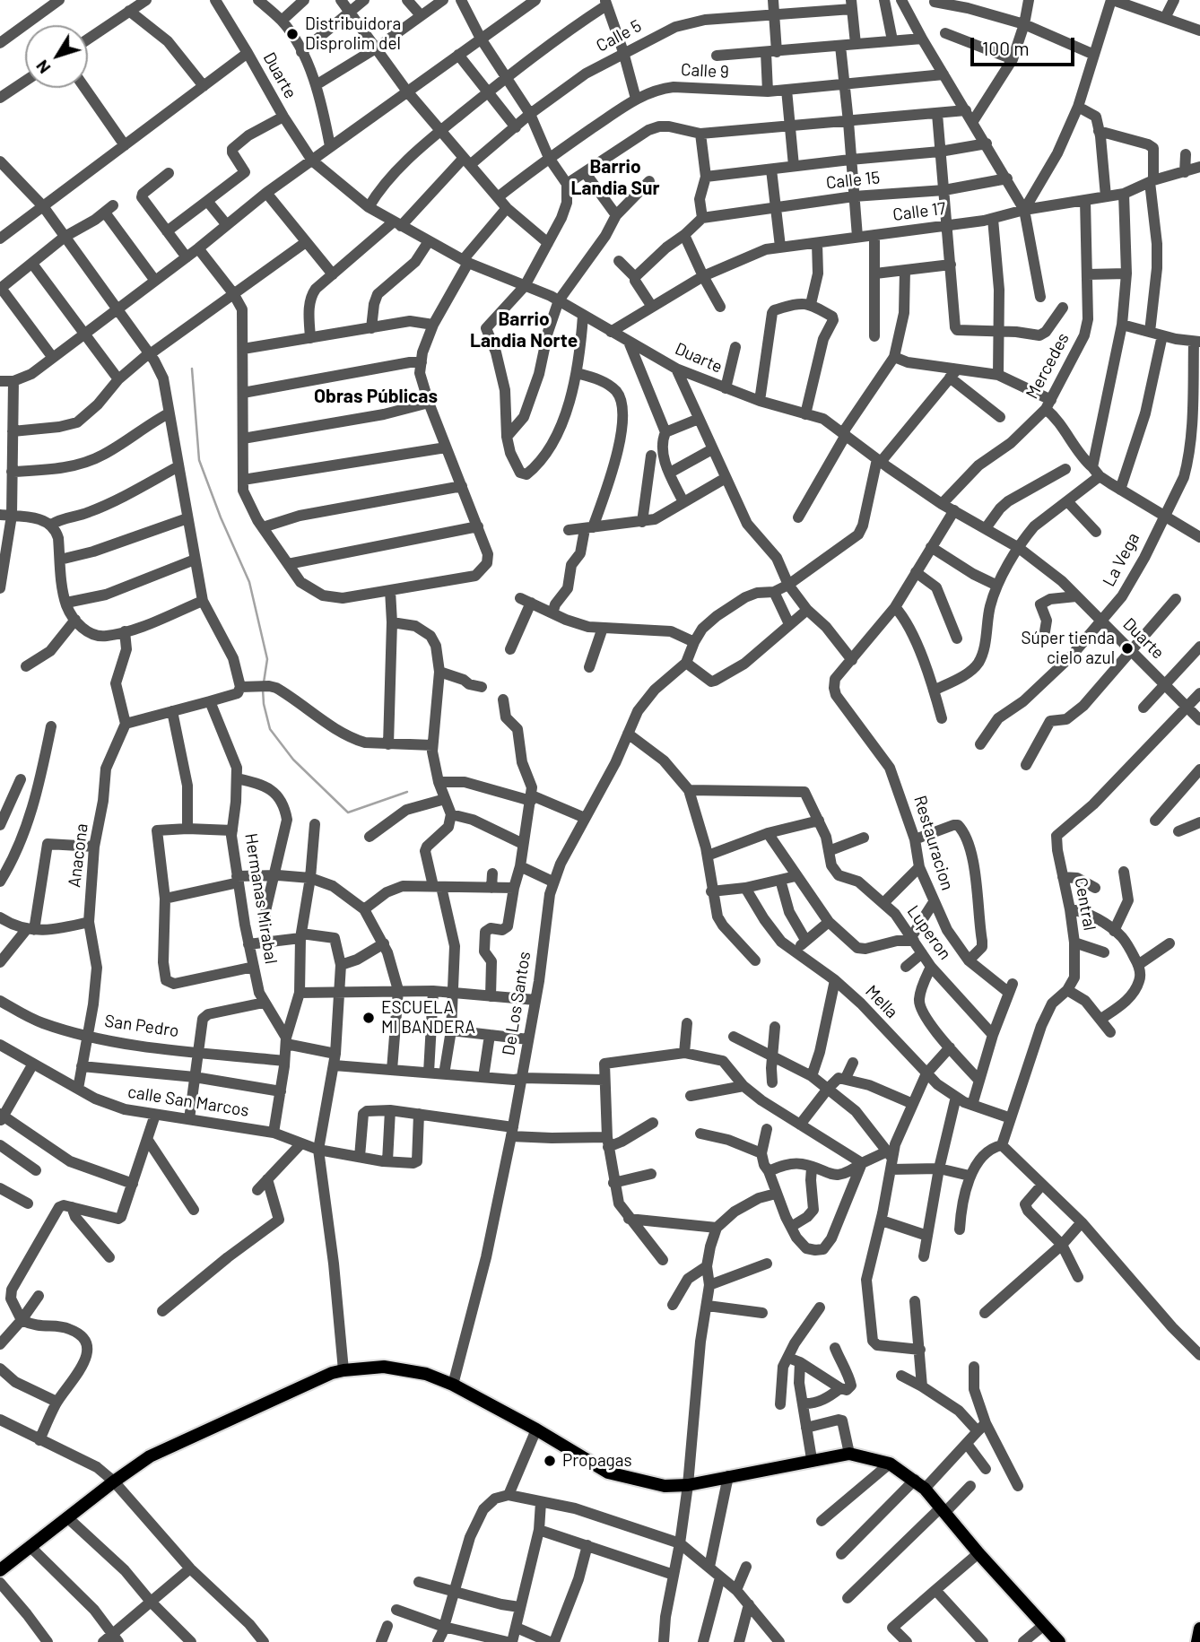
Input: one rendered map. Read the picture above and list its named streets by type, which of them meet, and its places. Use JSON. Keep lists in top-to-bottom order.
{
  "streets": {
    "street": [
      "Calle 5",
      "Calle 9",
      "Duarte",
      "Calle 15",
      "Calle 17",
      "Mercedes",
      "La Vega",
      "Restauracion",
      "Anacona",
      "Hermanas Mirabal",
      "Central",
      "Luperon",
      "Mella",
      "De Los Santos",
      "San Pedro",
      "calle San Marcos"
    ]
  },
  "crossings": [
    ["Calle 5", "Duarte"],
    ["Duarte", "Calle 17"],
    ["Duarte", "Mercedes"],
    ["Duarte", "La Vega"],
    ["Duarte", "Central"],
    ["Calle 17", "Mercedes"],
    ["Restauracion", "Luperon"],
    ["Anacona", "San Pedro"],
    ["Anacona", "calle San Marcos"],
    ["Central", "Mella"]
  ],
  "districts": ["Barrio Landia Sur", "Barrio Landia Norte", "Obras Públicas"],
  "places": [
    "Distribuidora Disprolim del",
    "Súper tienda cielo azul",
    "ESCUELA MI BANDERA",
    "Propagas"
  ],
  "scale_bar": "100 m",
  "north": "bottom left"
}
